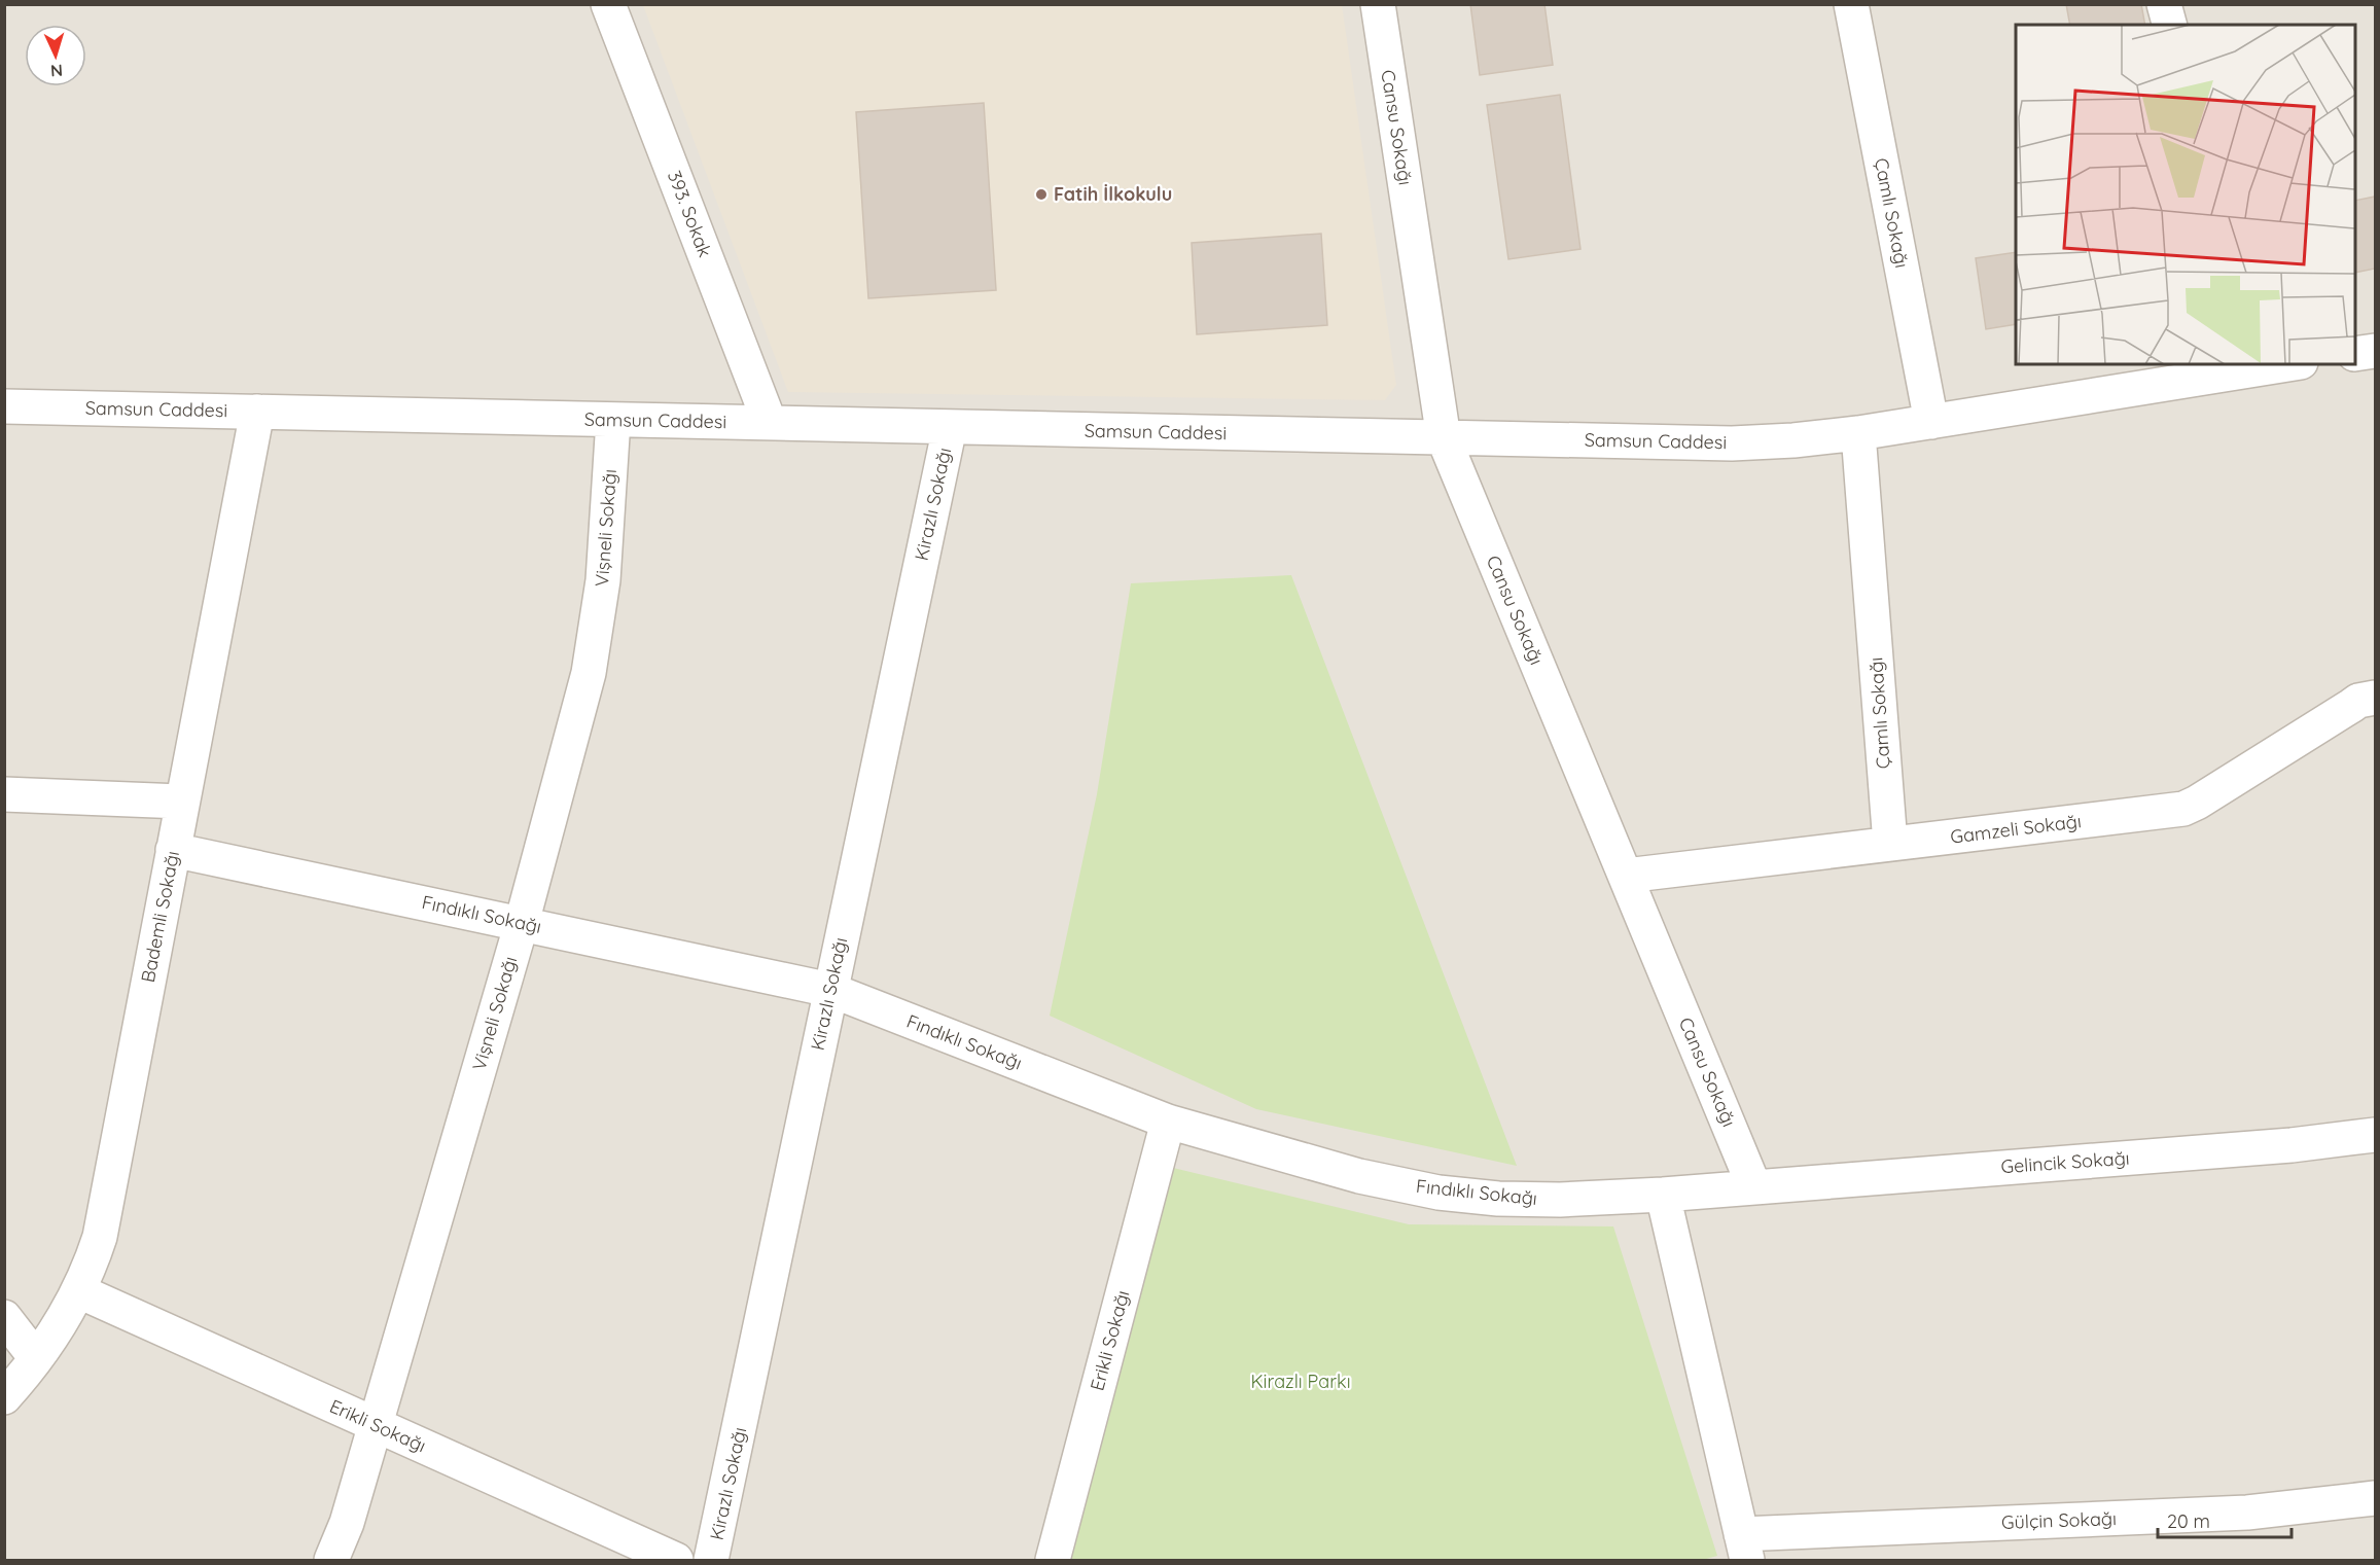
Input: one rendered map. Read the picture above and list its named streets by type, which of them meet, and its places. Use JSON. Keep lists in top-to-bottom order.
{
  "streets": {
    "street": [
      "Cansu Sokağı",
      "Çamlı Sokağı",
      "393. Sokak",
      "Samsun Caddesi",
      "Kirazlı Sokağı",
      "Vişneli Sokağı",
      "Gamzeli Sokağı",
      "Fındıklı Sokağı",
      "Bademli Sokağı",
      "Gelincik Sokağı",
      "Erikli Sokağı",
      "Gülçin Sokağı"
    ]
  },
  "crossings": [
    ["Cansu Sokağı", "Samsun Caddesi"],
    ["Cansu Sokağı", "Gamzeli Sokağı"],
    ["Cansu Sokağı", "Fındıklı Sokağı"],
    ["Cansu Sokağı", "Gelincik Sokağı"],
    ["Çamlı Sokağı", "Samsun Caddesi"],
    ["Çamlı Sokağı", "Gamzeli Sokağı"],
    ["393. Sokak", "Samsun Caddesi"],
    ["Samsun Caddesi", "Kirazlı Sokağı"],
    ["Samsun Caddesi", "Vişneli Sokağı"],
    ["Samsun Caddesi", "Bademli Sokağı"],
    ["Kirazlı Sokağı", "Fındıklı Sokağı"],
    ["Vişneli Sokağı", "Fındıklı Sokağı"],
    ["Vişneli Sokağı", "Erikli Sokağı"],
    ["Fındıklı Sokağı", "Bademli Sokağı"],
    ["Fındıklı Sokağı", "Gelincik Sokağı"],
    ["Fındıklı Sokağı", "Erikli Sokağı"],
    ["Bademli Sokağı", "Erikli Sokağı"]
  ],
  "parks": ["Kirazlı Parkı"],
  "places": ["Fatih İlkokulu"],
  "scale_bar": "20 m",
  "north": "bottom"
}
